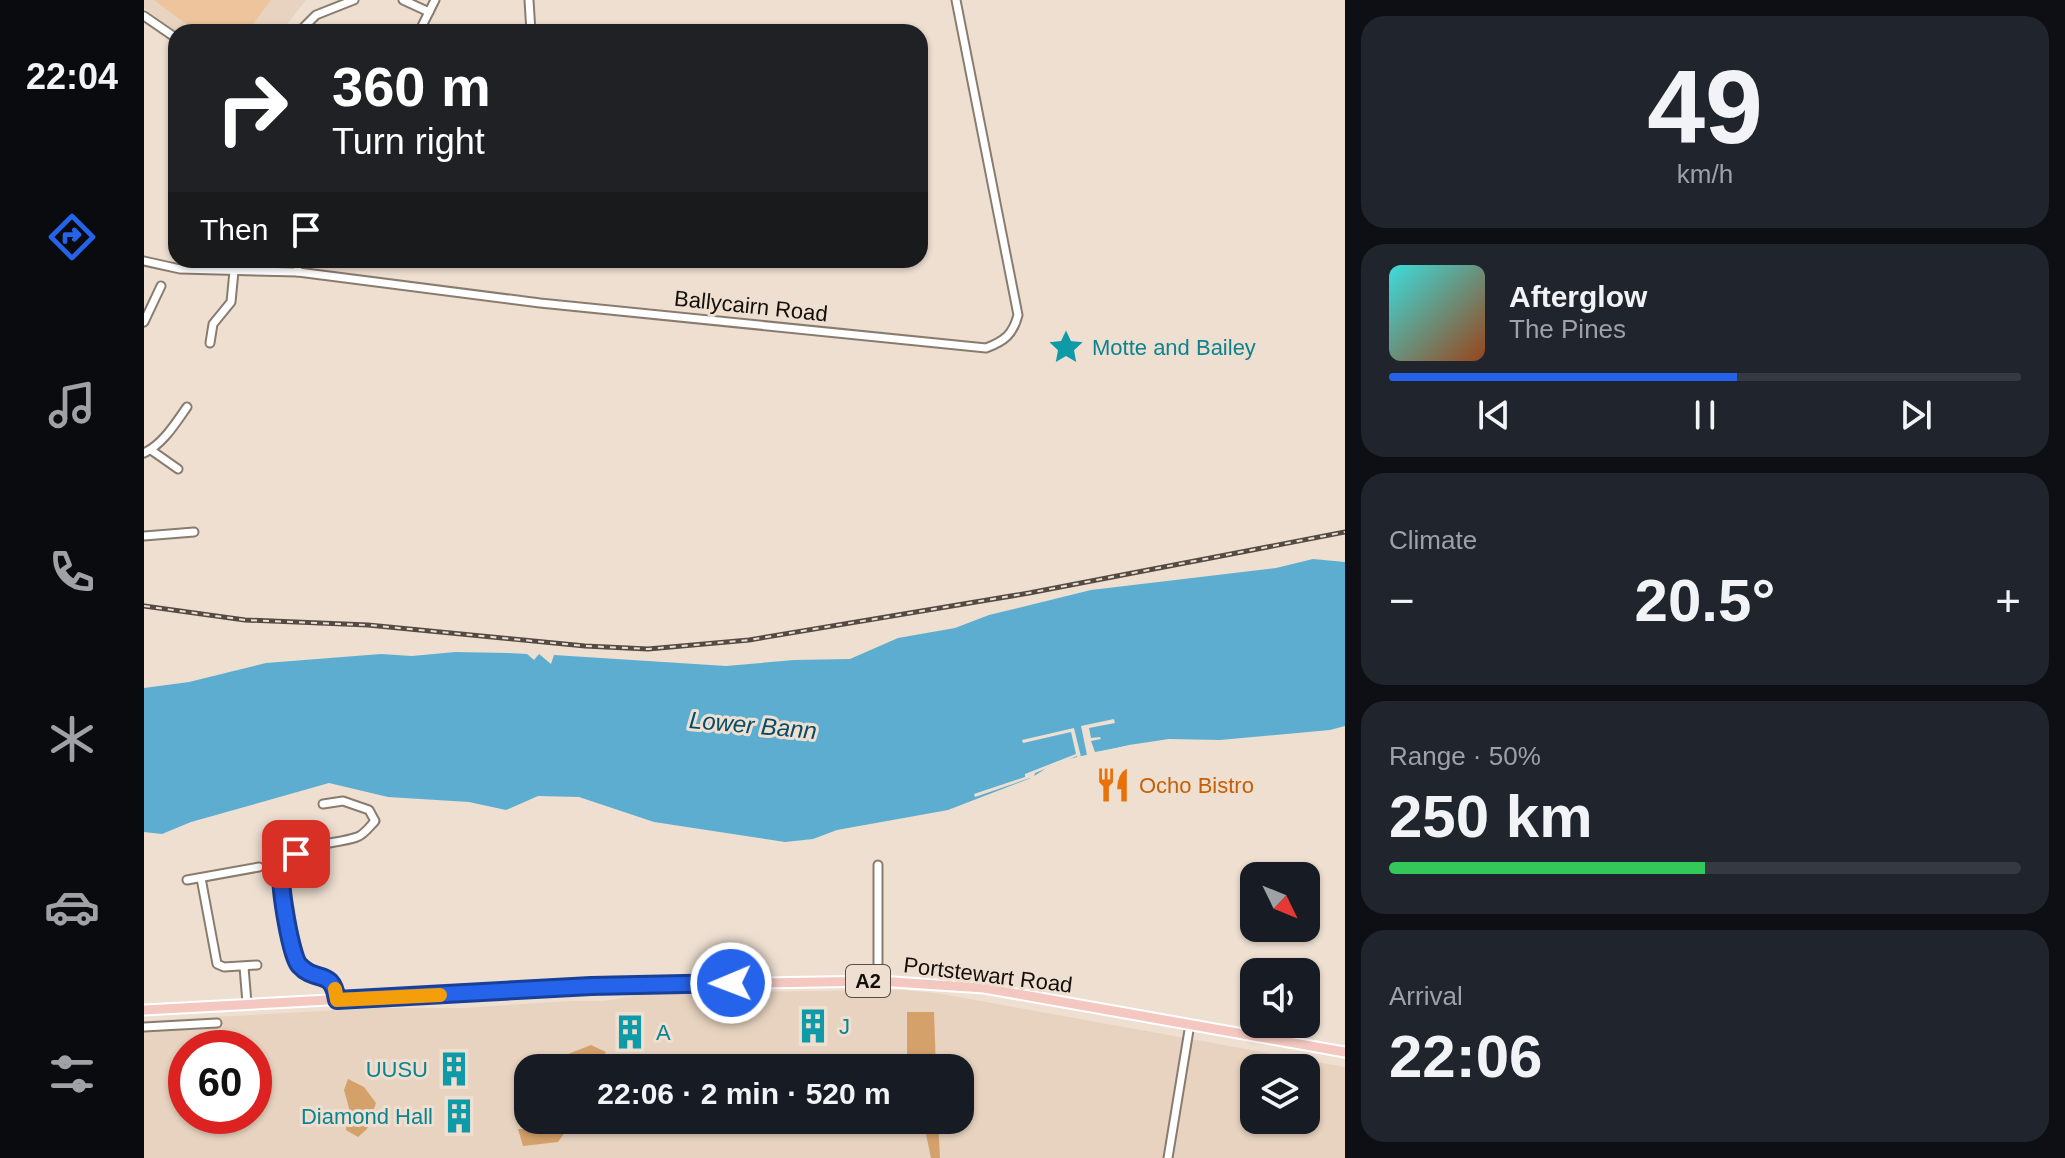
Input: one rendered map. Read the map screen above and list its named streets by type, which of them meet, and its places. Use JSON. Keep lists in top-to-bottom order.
{
  "streets": {
    "main road": ["Portstewart Road", "A2"],
    "street": ["Ballycairn Road"]
  },
  "water": ["Lower Bann"],
  "places": {
    "place": ["Motte and Bailey"],
    "restaurant": ["Ocho Bistro"],
    "building": [
      "J",
      "A",
      "UUSU",
      "Diamond Hall"
    ]
  },
  "north": "bottom right",
  "page": {
    "tabs": "22:04",
    "tile": [
      ["49", "km/h"],
      "Climate",
      ["Range · 50%", "250 km"],
      ["Arrival", "22:06"]
    ],
    "turn": ["360 m", "Turn right"],
    "then": "Then",
    "song": ["Afterglow", "The Pines"],
    "heat": ["−", "20.5°", "+"],
    "limit": "60",
    "trip": "22:06 · 2 min · 520 m"
  }
}
